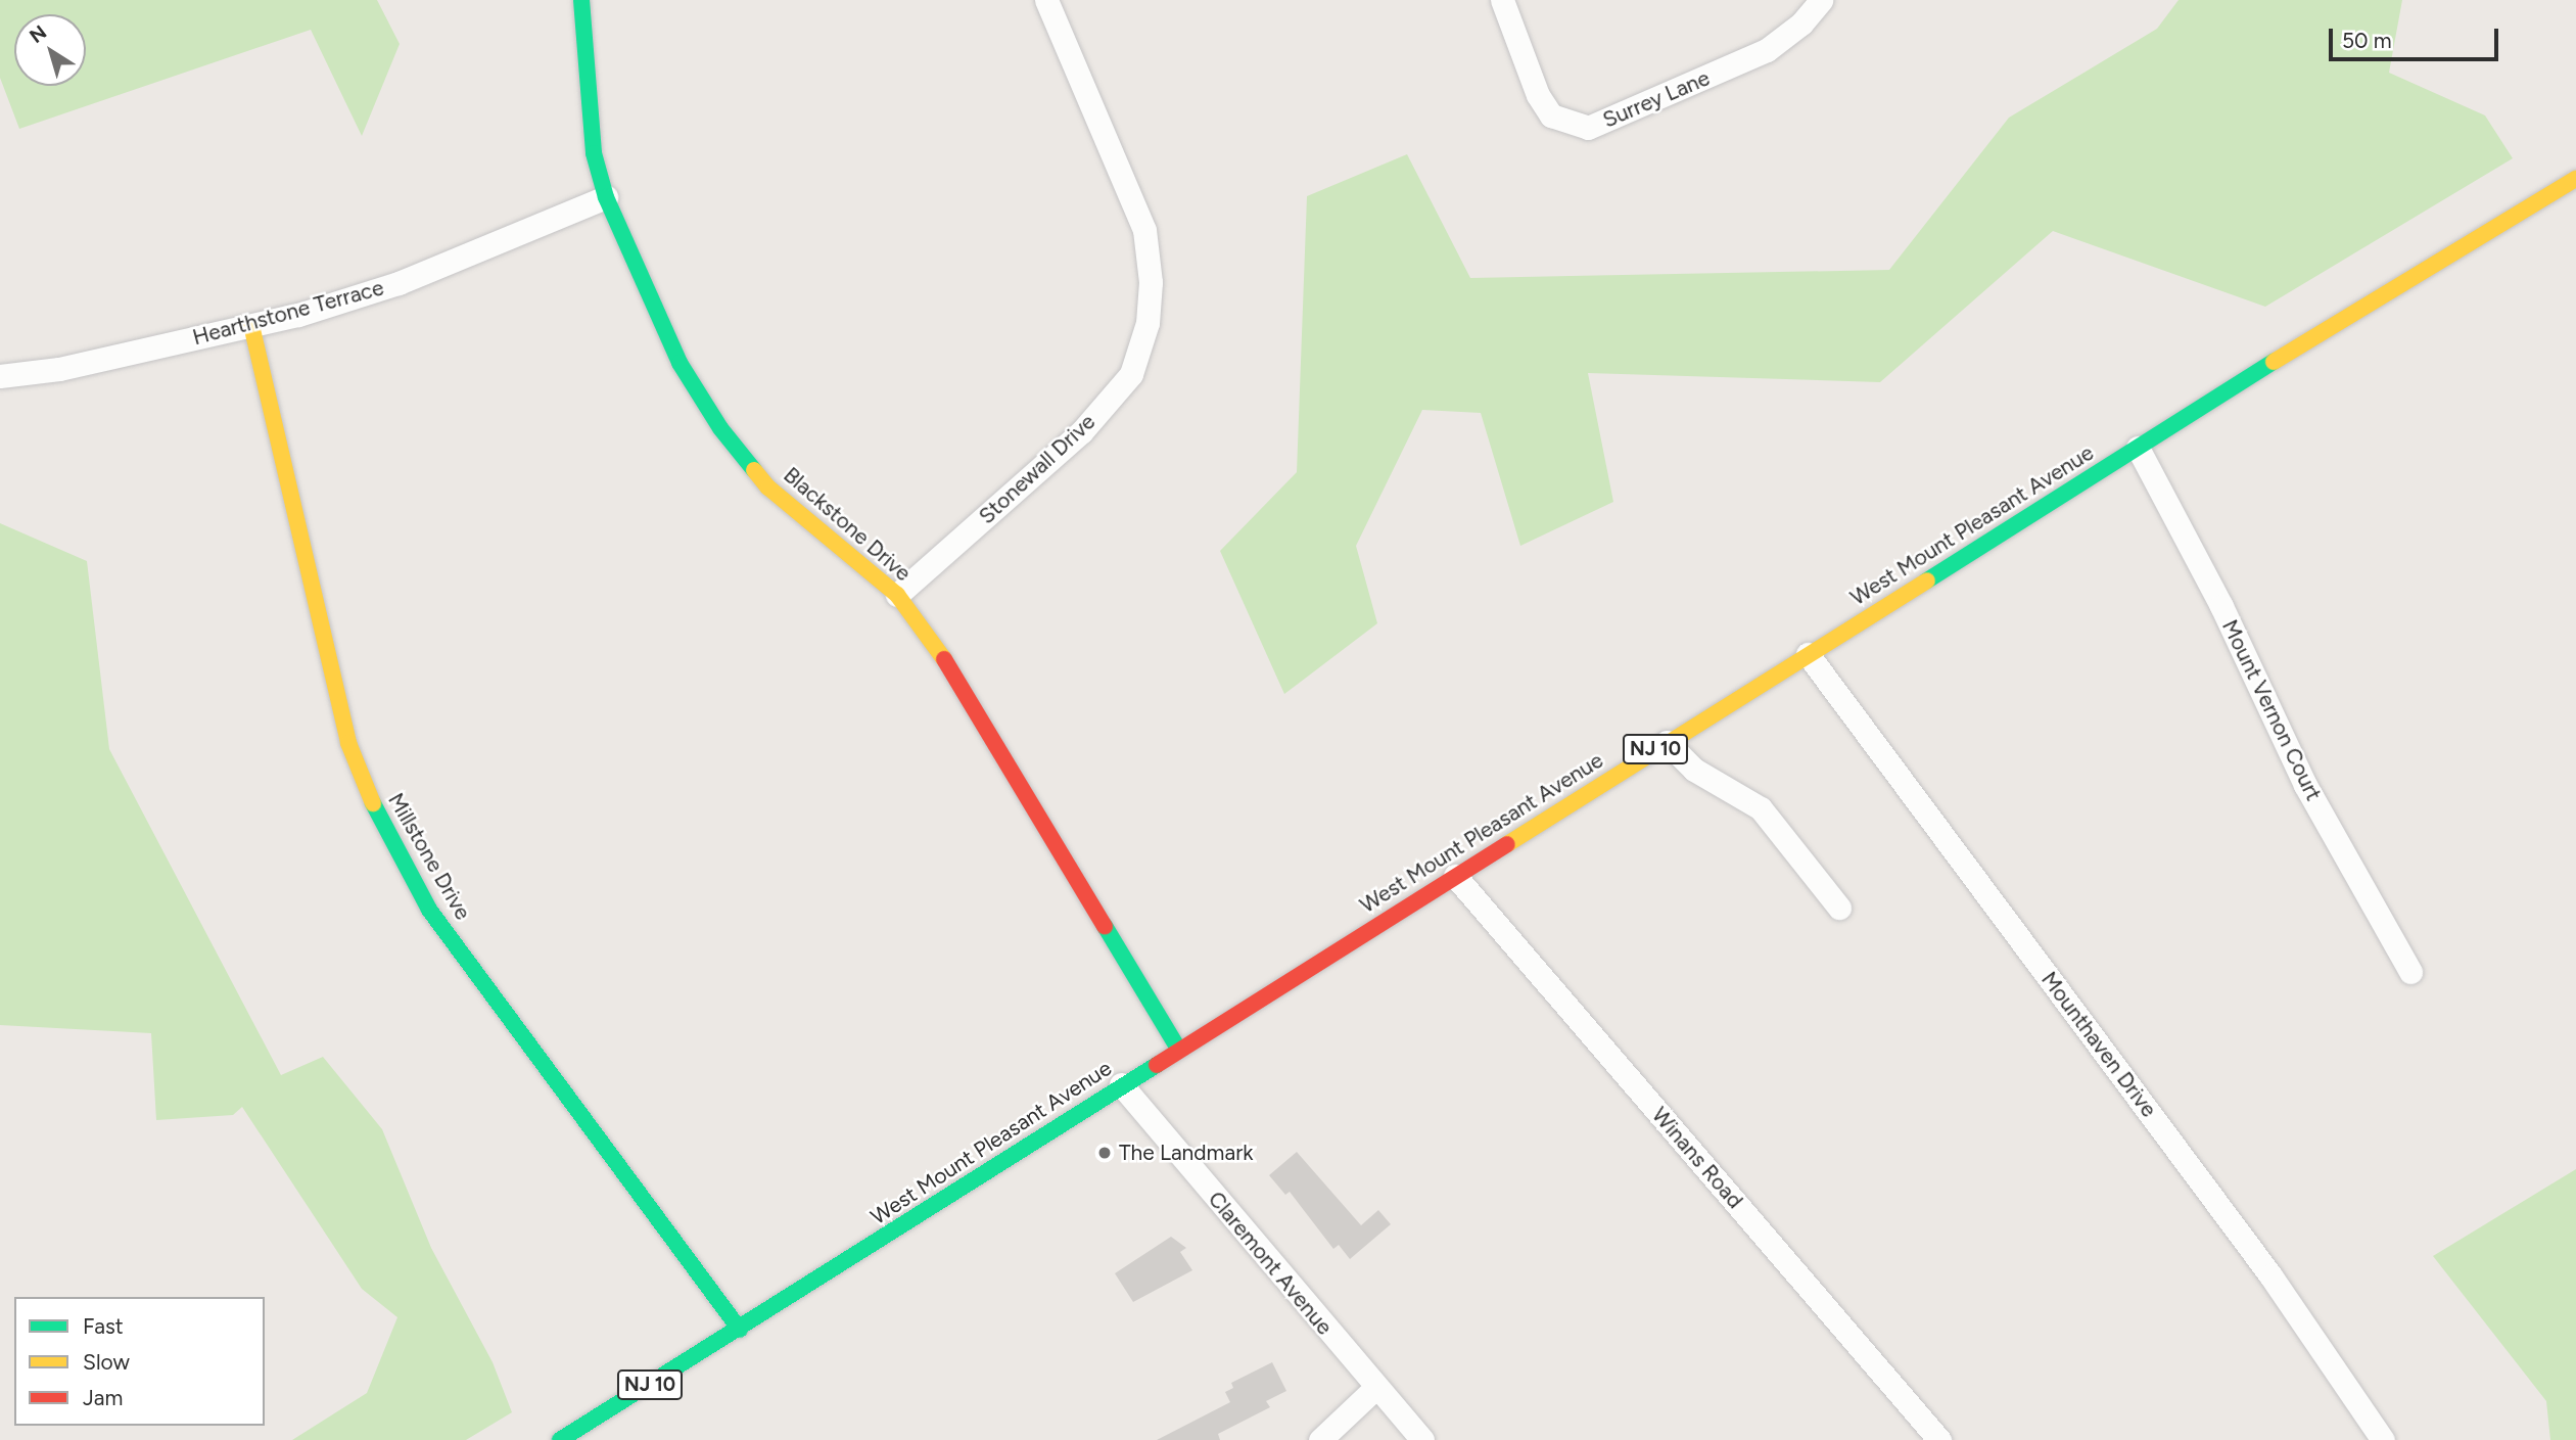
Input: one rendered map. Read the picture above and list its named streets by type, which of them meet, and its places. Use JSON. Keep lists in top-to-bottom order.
{
  "streets": {
    "main road": [
      "Blackstone Drive",
      "West Mount Pleasant Avenue",
      "NJ 10",
      "Millstone Drive"
    ],
    "street": [
      "Surrey Lane",
      "Hearthstone Terrace",
      "Stonewall Drive",
      "Mount Vernon Court",
      "Mounthaven Drive",
      "Winans Road",
      "Claremont Avenue"
    ]
  },
  "crossings": [
    ["Hearthstone Terrace", "Blackstone Drive"],
    ["Hearthstone Terrace", "Millstone Drive"],
    ["Stonewall Drive", "Blackstone Drive"],
    ["Blackstone Drive", "West Mount Pleasant Avenue"],
    ["West Mount Pleasant Avenue", "Mount Vernon Court"],
    ["West Mount Pleasant Avenue", "Millstone Drive"],
    ["West Mount Pleasant Avenue", "Mounthaven Drive"],
    ["West Mount Pleasant Avenue", "Winans Road"],
    ["West Mount Pleasant Avenue", "Claremont Avenue"]
  ],
  "places": ["The Landmark"],
  "legend": ["Fast", "Slow", "Jam"],
  "scale_bar": "50 m",
  "north": "top left"
}
